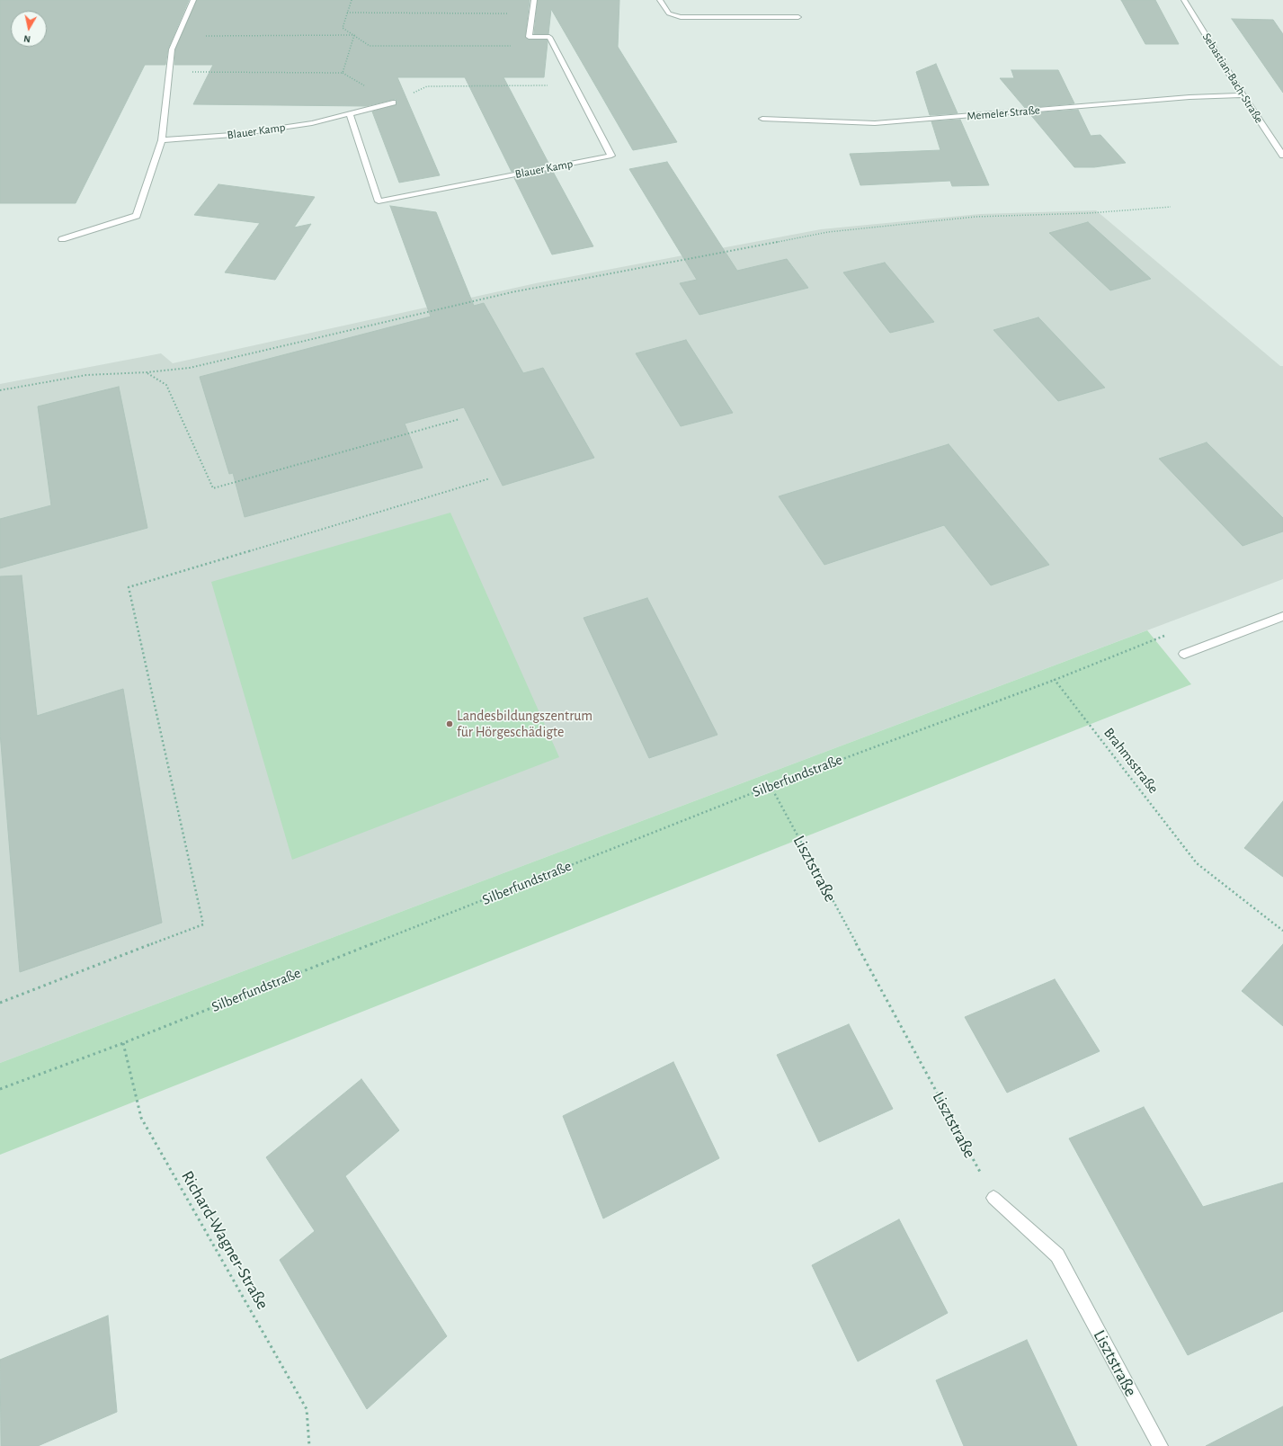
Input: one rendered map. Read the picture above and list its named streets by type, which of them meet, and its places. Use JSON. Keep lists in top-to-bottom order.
{
  "streets": {
    "street": [
      "Sebastian-Bach-Straße",
      "Memeler Straße",
      "Blauer Kamp",
      "Lisztstraße"
    ],
    "path": ["Brahmsstraße", "Silberfundstraße", "Richard-Wagner-Straße"]
  },
  "crossings": [
    ["Sebastian-Bach-Straße", "Memeler Straße"],
    ["Brahmsstraße", "Silberfundstraße"],
    ["Silberfundstraße", "Lisztstraße"],
    ["Silberfundstraße", "Richard-Wagner-Straße"]
  ],
  "places": ["Landesbildungszentrum für Hörgeschädigte"],
  "north": "bottom"
}
